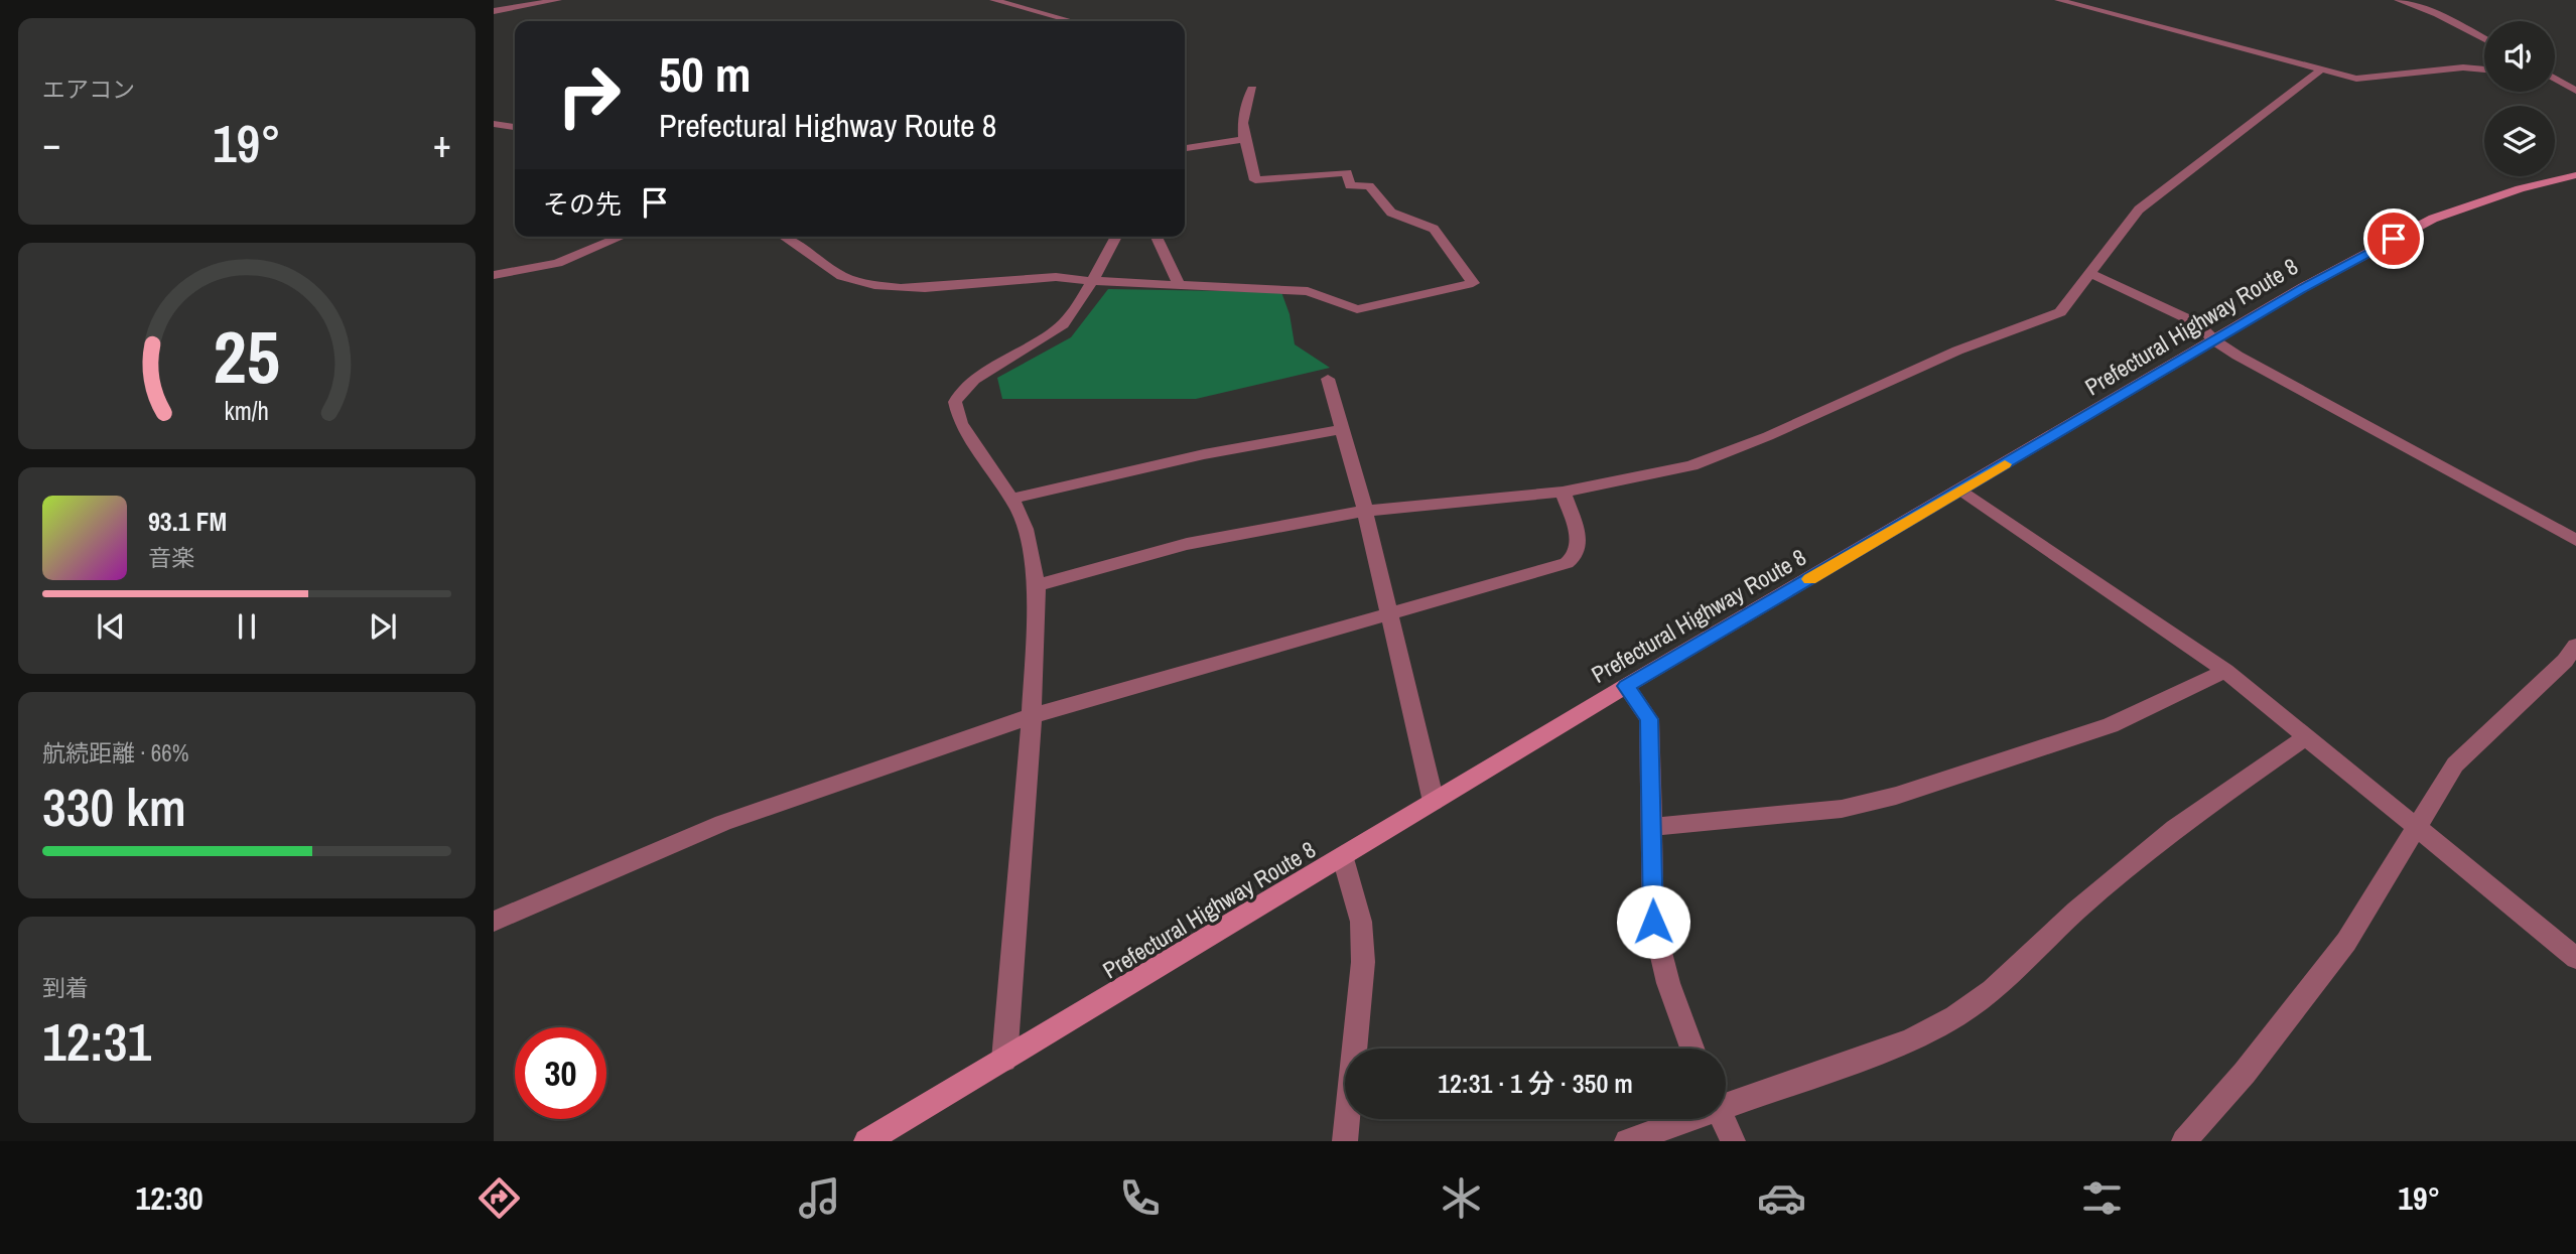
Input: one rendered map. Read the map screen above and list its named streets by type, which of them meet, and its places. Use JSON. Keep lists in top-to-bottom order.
{
  "streets": {
    "main road": ["Prefectural Highway Route 8"]
  },
  "page": {
    "tile": [
      "エアコン",
      ["航続距離 · 66%", "330 km"],
      ["到着", "12:31"]
    ],
    "turn": ["50 m", "Prefectural Highway Route 8"],
    "heat": ["−", "19°", "+"],
    "then": "その先",
    "song": ["93.1 FM", "音楽"],
    "limit": "30",
    "trip": "12:31 · 1 分 · 350 m",
    "tabs": ["12:30", "19°"],
    "gauge": ["25", "km/h"]
  }
}
